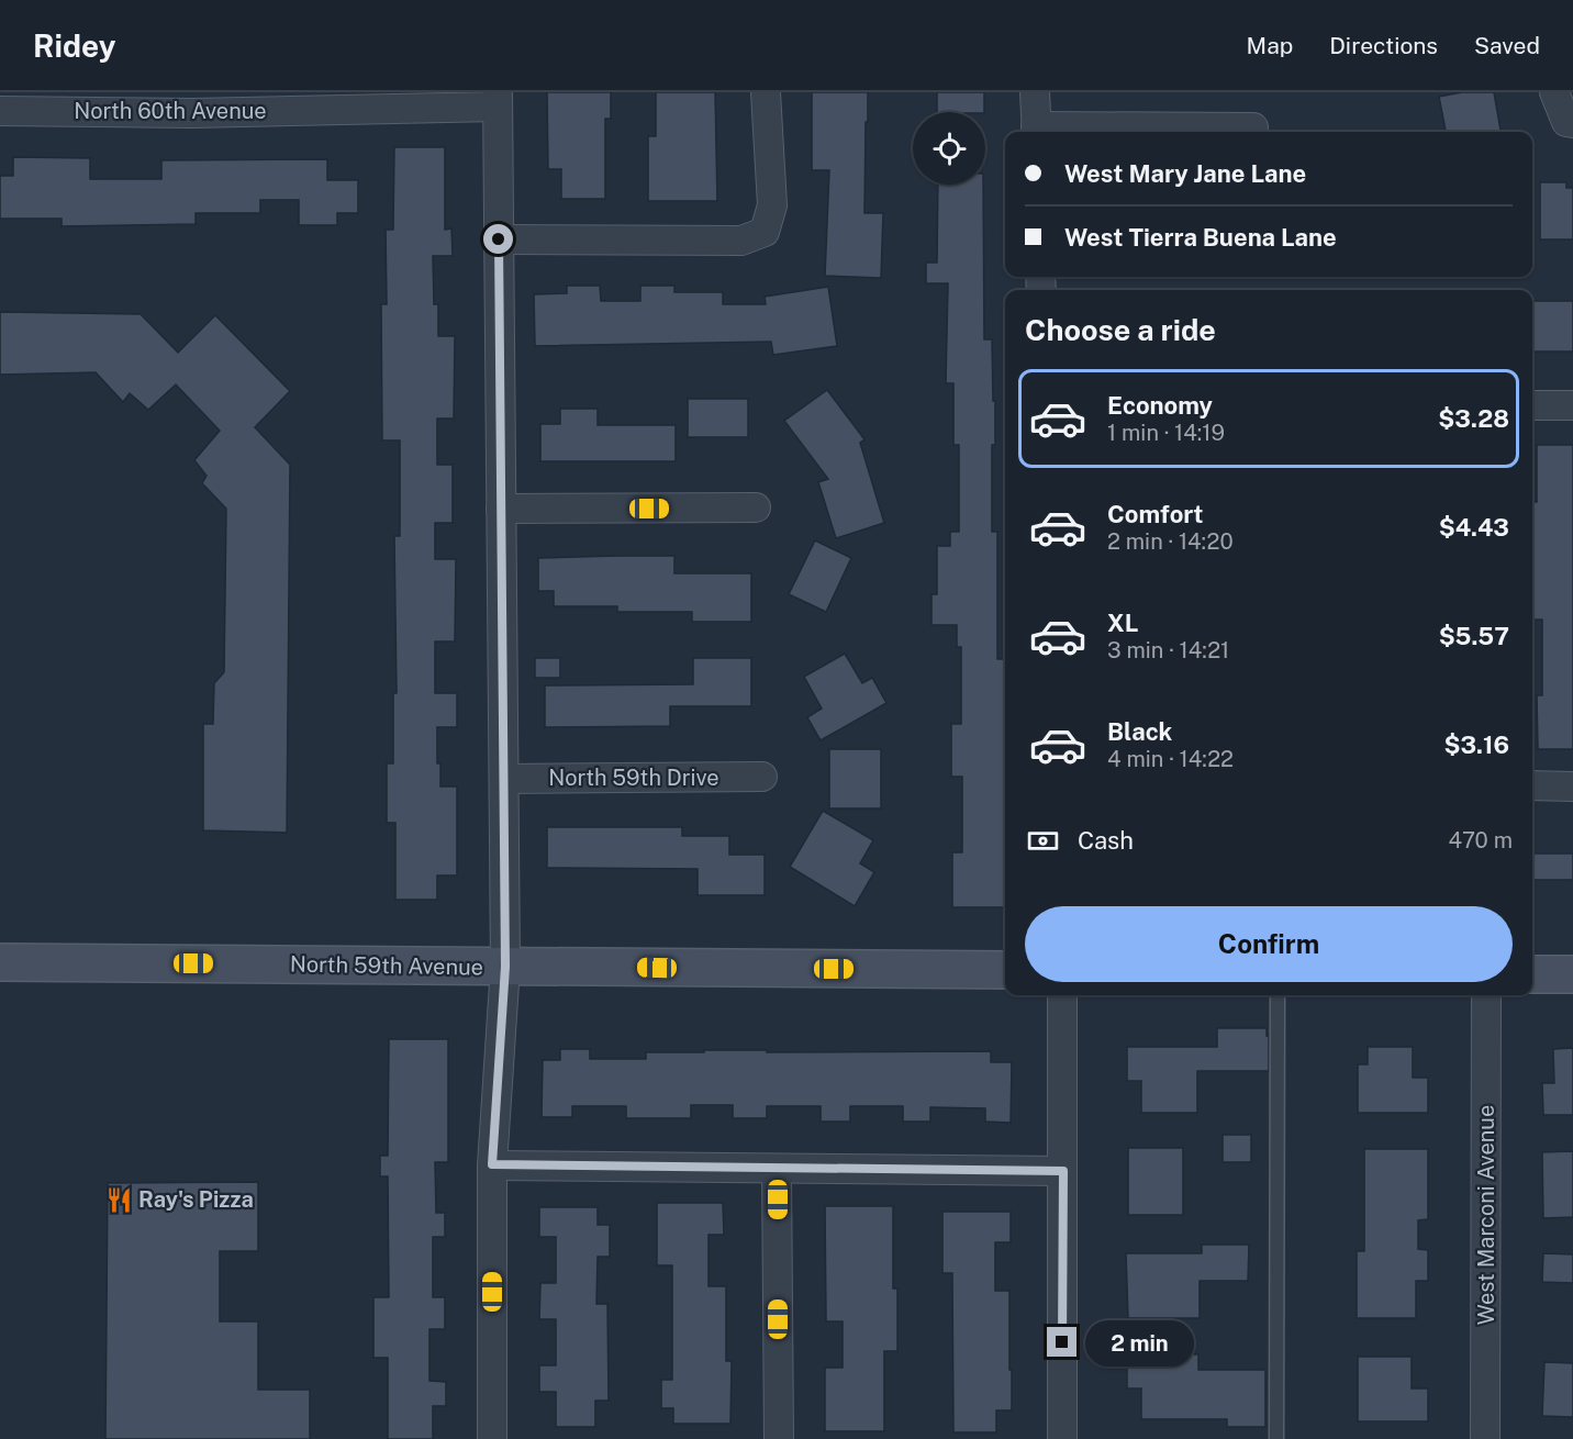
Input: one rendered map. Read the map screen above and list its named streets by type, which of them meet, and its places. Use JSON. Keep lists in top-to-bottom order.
{
  "streets": {
    "main road": ["North 59th Avenue"],
    "street": ["North 60th Avenue", "North 59th Drive", "West Marconi Avenue"]
  },
  "places": {
    "restaurant": ["Ray's Pizza"]
  },
  "page": {
    "header": "Ridey",
    "nav": ["Map", "Directions", "Saved"],
    "banner": ["West Mary Jane Lane", "West Tierra Buena Lane"],
    "heading": "Choose a ride",
    "list": [
      {
        "name": "Economy",
        "note": "1 min · 14:19",
        "value": "$3.28"
      },
      {
        "name": "Comfort",
        "note": "2 min · 14:20",
        "value": "$4.43"
      },
      {
        "name": "XL",
        "note": "3 min · 14:21",
        "value": "$5.57"
      },
      {
        "name": "Black",
        "note": "4 min · 14:22",
        "value": "$3.16"
      }
    ],
    "pay": ["Cash", "470 m"],
    "buttons": "Confirm",
    "bubble": "2 min"
  }
}
